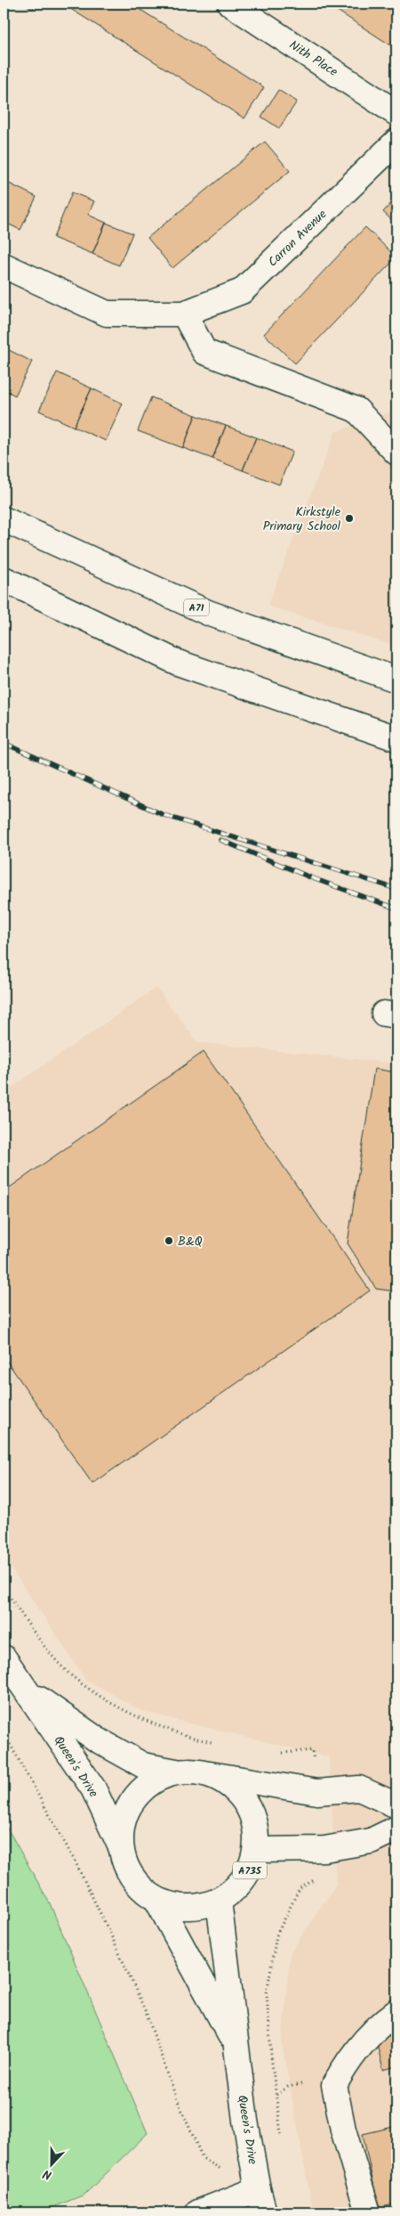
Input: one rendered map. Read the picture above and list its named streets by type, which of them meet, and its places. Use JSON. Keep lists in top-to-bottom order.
{
  "streets": {
    "main road": [
      "Nith Place",
      "Carron Avenue",
      "A71",
      "Queen's Drive",
      "A735"
    ]
  },
  "crossings": [
    ["Queen's Drive", "A735"]
  ],
  "places": ["Kirkstyle Primary School", "B&Q"],
  "north": "bottom"
}
